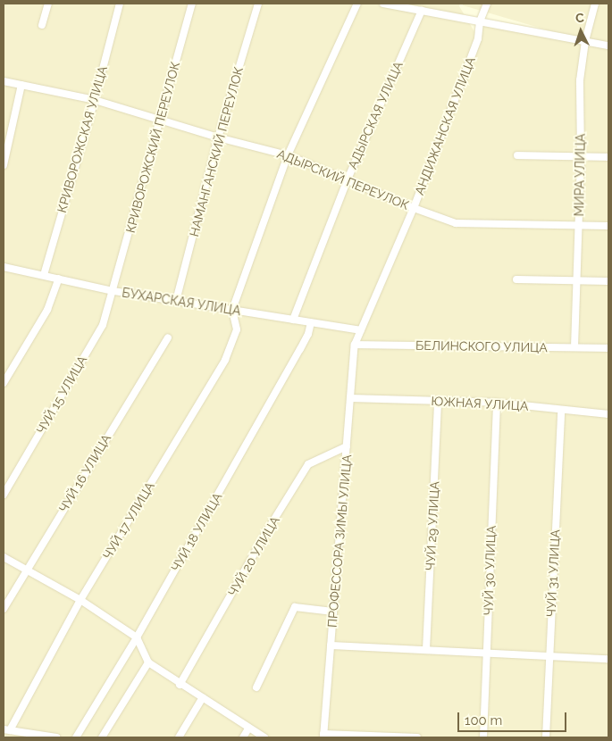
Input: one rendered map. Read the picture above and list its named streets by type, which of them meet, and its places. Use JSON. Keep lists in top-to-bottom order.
{
  "streets": {
    "street": [
      "АДЫРСКАЯ УЛИЦА",
      "АНДИЖАНСКАЯ УЛИЦА",
      "КРИВОРОЖСКАЯ УЛИЦА",
      "КРИВОРОЖСКИЙ ПЕРЕУЛОК",
      "НАМАНГАНСКИЙ ПЕРЕУЛОК",
      "МИРА УЛИЦА",
      "АДЫРСКИЙ ПЕРЕУЛОК",
      "БУХАРСКАЯ УЛИЦА",
      "БЕЛИНСКОГО УЛИЦА",
      "ЧУЙ 15 УЛИЦА",
      "ЮЖНАЯ УЛИЦА",
      "ЧУЙ 16 УЛИЦА",
      "ЧУЙ 17 УЛИЦА",
      "ЧУЙ 29 УЛИЦА",
      "ЧУЙ 18 УЛИЦА",
      "ПРОФЕССОРА ЗИМЫ УЛИЦА",
      "ЧУЙ 20 УЛИЦА",
      "ЧУЙ 30 УЛИЦА",
      "ЧУЙ 31 УЛИЦА"
    ]
  },
  "crossings": [
    ["АДЫРСКАЯ УЛИЦА", "АДЫРСКИЙ ПЕРЕУЛОК"],
    ["АДЫРСКАЯ УЛИЦА", "БУХАРСКАЯ УЛИЦА"],
    ["АНДИЖАНСКАЯ УЛИЦА", "АДЫРСКИЙ ПЕРЕУЛОК"],
    ["АНДИЖАНСКАЯ УЛИЦА", "БУХАРСКАЯ УЛИЦА"],
    ["АНДИЖАНСКАЯ УЛИЦА", "БЕЛИНСКОГО УЛИЦА"],
    ["АНДИЖАНСКАЯ УЛИЦА", "ПРОФЕССОРА ЗИМЫ УЛИЦА"],
    ["КРИВОРОЖСКАЯ УЛИЦА", "АДЫРСКИЙ ПЕРЕУЛОК"],
    ["КРИВОРОЖСКАЯ УЛИЦА", "БУХАРСКАЯ УЛИЦА"],
    ["КРИВОРОЖСКИЙ ПЕРЕУЛОК", "АДЫРСКИЙ ПЕРЕУЛОК"],
    ["КРИВОРОЖСКИЙ ПЕРЕУЛОК", "БУХАРСКАЯ УЛИЦА"],
    ["КРИВОРОЖСКИЙ ПЕРЕУЛОК", "ЧУЙ 15 УЛИЦА"],
    ["НАМАНГАНСКИЙ ПЕРЕУЛОК", "АДЫРСКИЙ ПЕРЕУЛОК"],
    ["НАМАНГАНСКИЙ ПЕРЕУЛОК", "БУХАРСКАЯ УЛИЦА"],
    ["МИРА УЛИЦА", "АДЫРСКИЙ ПЕРЕУЛОК"],
    ["МИРА УЛИЦА", "БЕЛИНСКОГО УЛИЦА"],
    ["БУХАРСКАЯ УЛИЦА", "ЧУЙ 15 УЛИЦА"],
    ["БУХАРСКАЯ УЛИЦА", "ЧУЙ 17 УЛИЦА"],
    ["БУХАРСКАЯ УЛИЦА", "ЧУЙ 18 УЛИЦА"],
    ["БЕЛИНСКОГО УЛИЦА", "ПРОФЕССОРА ЗИМЫ УЛИЦА"],
    ["ЮЖНАЯ УЛИЦА", "ЧУЙ 29 УЛИЦА"],
    ["ЮЖНАЯ УЛИЦА", "ПРОФЕССОРА ЗИМЫ УЛИЦА"],
    ["ЮЖНАЯ УЛИЦА", "ЧУЙ 30 УЛИЦА"],
    ["ЮЖНАЯ УЛИЦА", "ЧУЙ 31 УЛИЦА"],
    ["ПРОФЕССОРА ЗИМЫ УЛИЦА", "ЧУЙ 20 УЛИЦА"]
  ],
  "scale_bar": "100 m",
  "north": "top"
}
